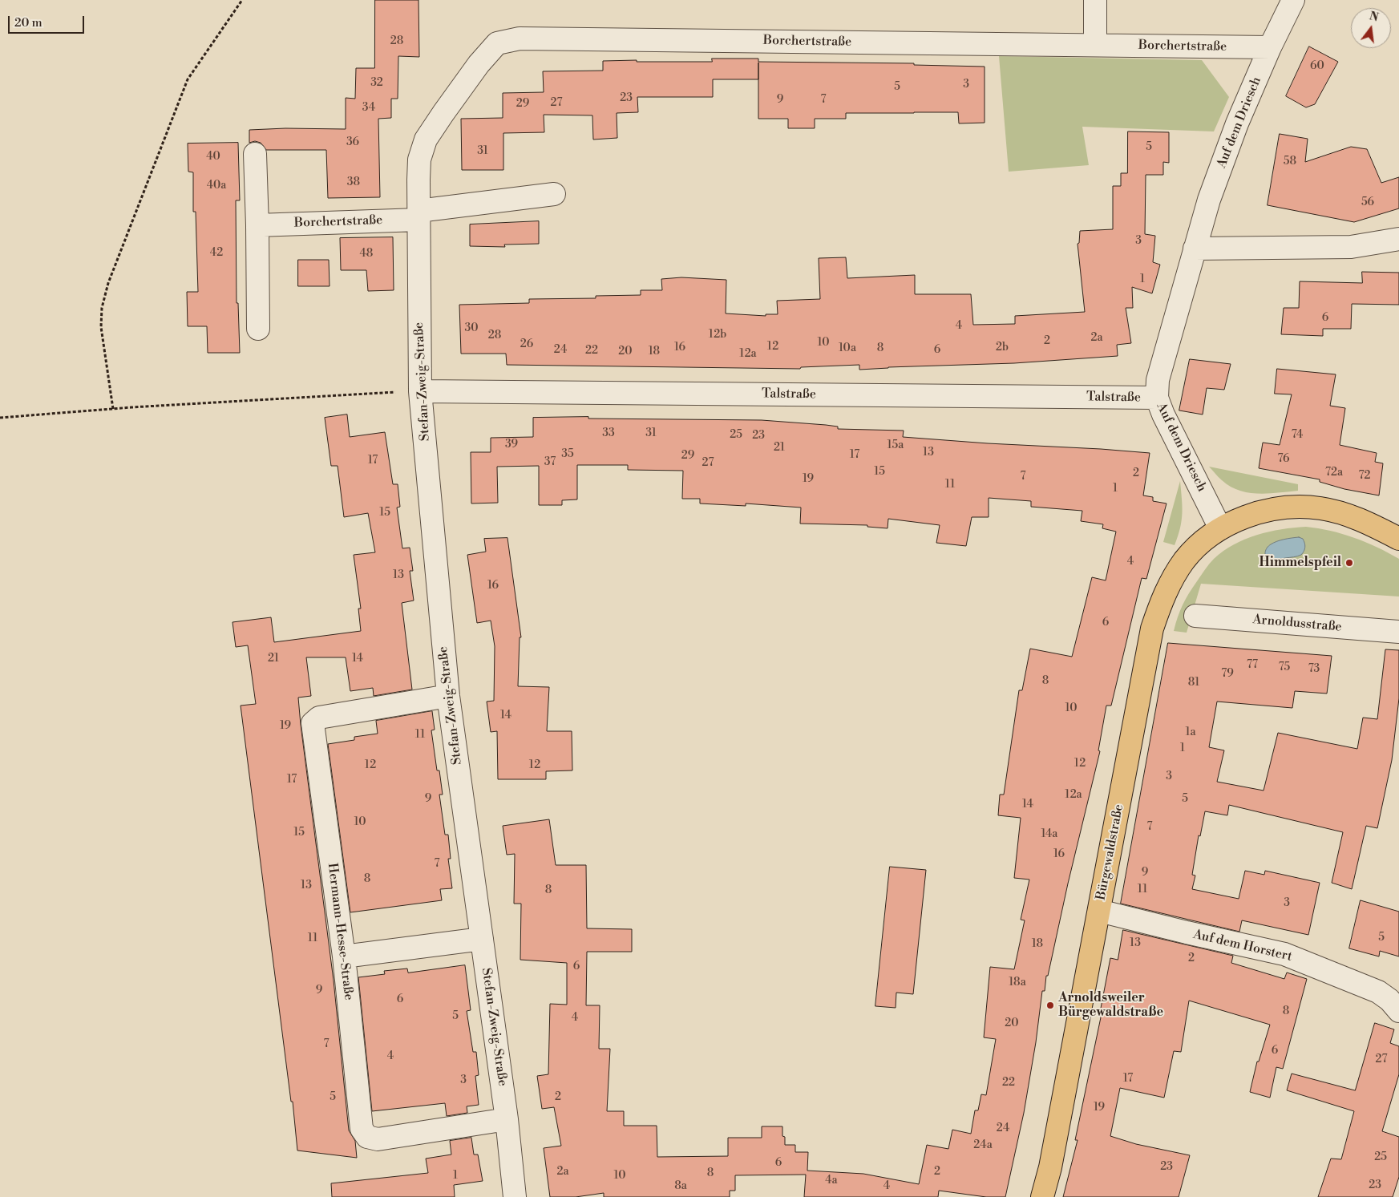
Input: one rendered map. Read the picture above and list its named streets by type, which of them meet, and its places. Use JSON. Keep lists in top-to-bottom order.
{
  "streets": {
    "main road": ["Bürgewaldstraße"],
    "street": [
      "Borchertstraße",
      "Auf dem Driesch",
      "Stefan-Zweig-Straße",
      "Talstraße",
      "Arnoldusstraße",
      "Hermann-Hesse-Straße",
      "Auf dem Horstert"
    ]
  },
  "crossings": [
    ["Borchertstraße", "Auf dem Driesch"],
    ["Borchertstraße", "Stefan-Zweig-Straße"],
    ["Auf dem Driesch", "Talstraße"],
    ["Auf dem Driesch", "Bürgewaldstraße"],
    ["Stefan-Zweig-Straße", "Talstraße"],
    ["Stefan-Zweig-Straße", "Hermann-Hesse-Straße"],
    ["Bürgewaldstraße", "Auf dem Horstert"]
  ],
  "places": ["Himmelspfeil", "Arnoldsweiler Bürgewaldstraße"],
  "house_numbers": [
    "28",
    "60",
    "32",
    "3",
    "5",
    "23",
    "9",
    "7",
    "27",
    "29",
    "34",
    "36",
    "5",
    "31",
    "40",
    "58",
    "38",
    "40a",
    "56",
    "3",
    "42",
    "48",
    "1",
    "6",
    "4",
    "30",
    "12b",
    "28",
    "2a",
    "2",
    "10",
    "26",
    "12",
    "16",
    "2b",
    "10a",
    "8",
    "24",
    "6",
    "22",
    "20",
    "18",
    "12a",
    "33",
    "31",
    "25",
    "74",
    "23",
    "39",
    "15a",
    "21",
    "13",
    "35",
    "17",
    "29",
    "76",
    "17",
    "37",
    "27",
    "15",
    "72a",
    "2",
    "72",
    "7",
    "19",
    "11",
    "1",
    "15",
    "4",
    "13",
    "16",
    "6",
    "21",
    "14",
    "77",
    "75",
    "73",
    "79",
    "8",
    "81",
    "10",
    "14",
    "19",
    "1a",
    "11",
    "1",
    "12",
    "12",
    "12",
    "3",
    "17",
    "12a",
    "9",
    "5",
    "14",
    "10",
    "7",
    "15",
    "14a",
    "16",
    "7",
    "9",
    "8",
    "13",
    "11",
    "8",
    "3",
    "5",
    "11",
    "13",
    "18",
    "2",
    "6",
    "18a",
    "9",
    "6",
    "8",
    "5",
    "4",
    "20",
    "7",
    "6",
    "4",
    "27",
    "17",
    "3",
    "22",
    "5",
    "2",
    "19",
    "24",
    "24a",
    "25",
    "6",
    "23",
    "2a",
    "2",
    "8",
    "1",
    "10",
    "4a",
    "23",
    "8a",
    "4"
  ],
  "scale_bar": "20 m",
  "north": "top"
}
